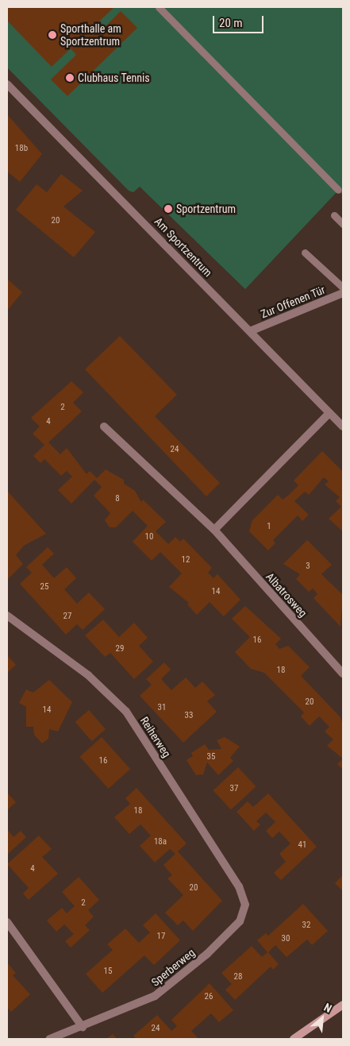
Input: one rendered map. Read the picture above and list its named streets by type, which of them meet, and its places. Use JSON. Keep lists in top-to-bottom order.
{
  "streets": {
    "street": [
      "Am Sportzentrum",
      "Zur Offenen Tür",
      "Albatrosweg",
      "Reiherweg",
      "Sperberweg"
    ]
  },
  "crossings": [
    ["Am Sportzentrum", "Zur Offenen Tür"],
    ["Reiherweg", "Sperberweg"]
  ],
  "places": ["Sporthalle am Sportzentrum", "Clubhaus Tennis", "Sportzentrum"],
  "house_numbers": [
    "18b",
    "20",
    "2",
    "4",
    "24",
    "8",
    "1",
    "10",
    "12",
    "3",
    "25",
    "14",
    "27",
    "16",
    "29",
    "18",
    "20",
    "31",
    "14",
    "33",
    "35",
    "16",
    "37",
    "18",
    "18a",
    "41",
    "4",
    "20",
    "2",
    "32",
    "17",
    "30",
    "15",
    "28",
    "26",
    "24"
  ],
  "scale_bar": "20 m",
  "north": "top right"
}
